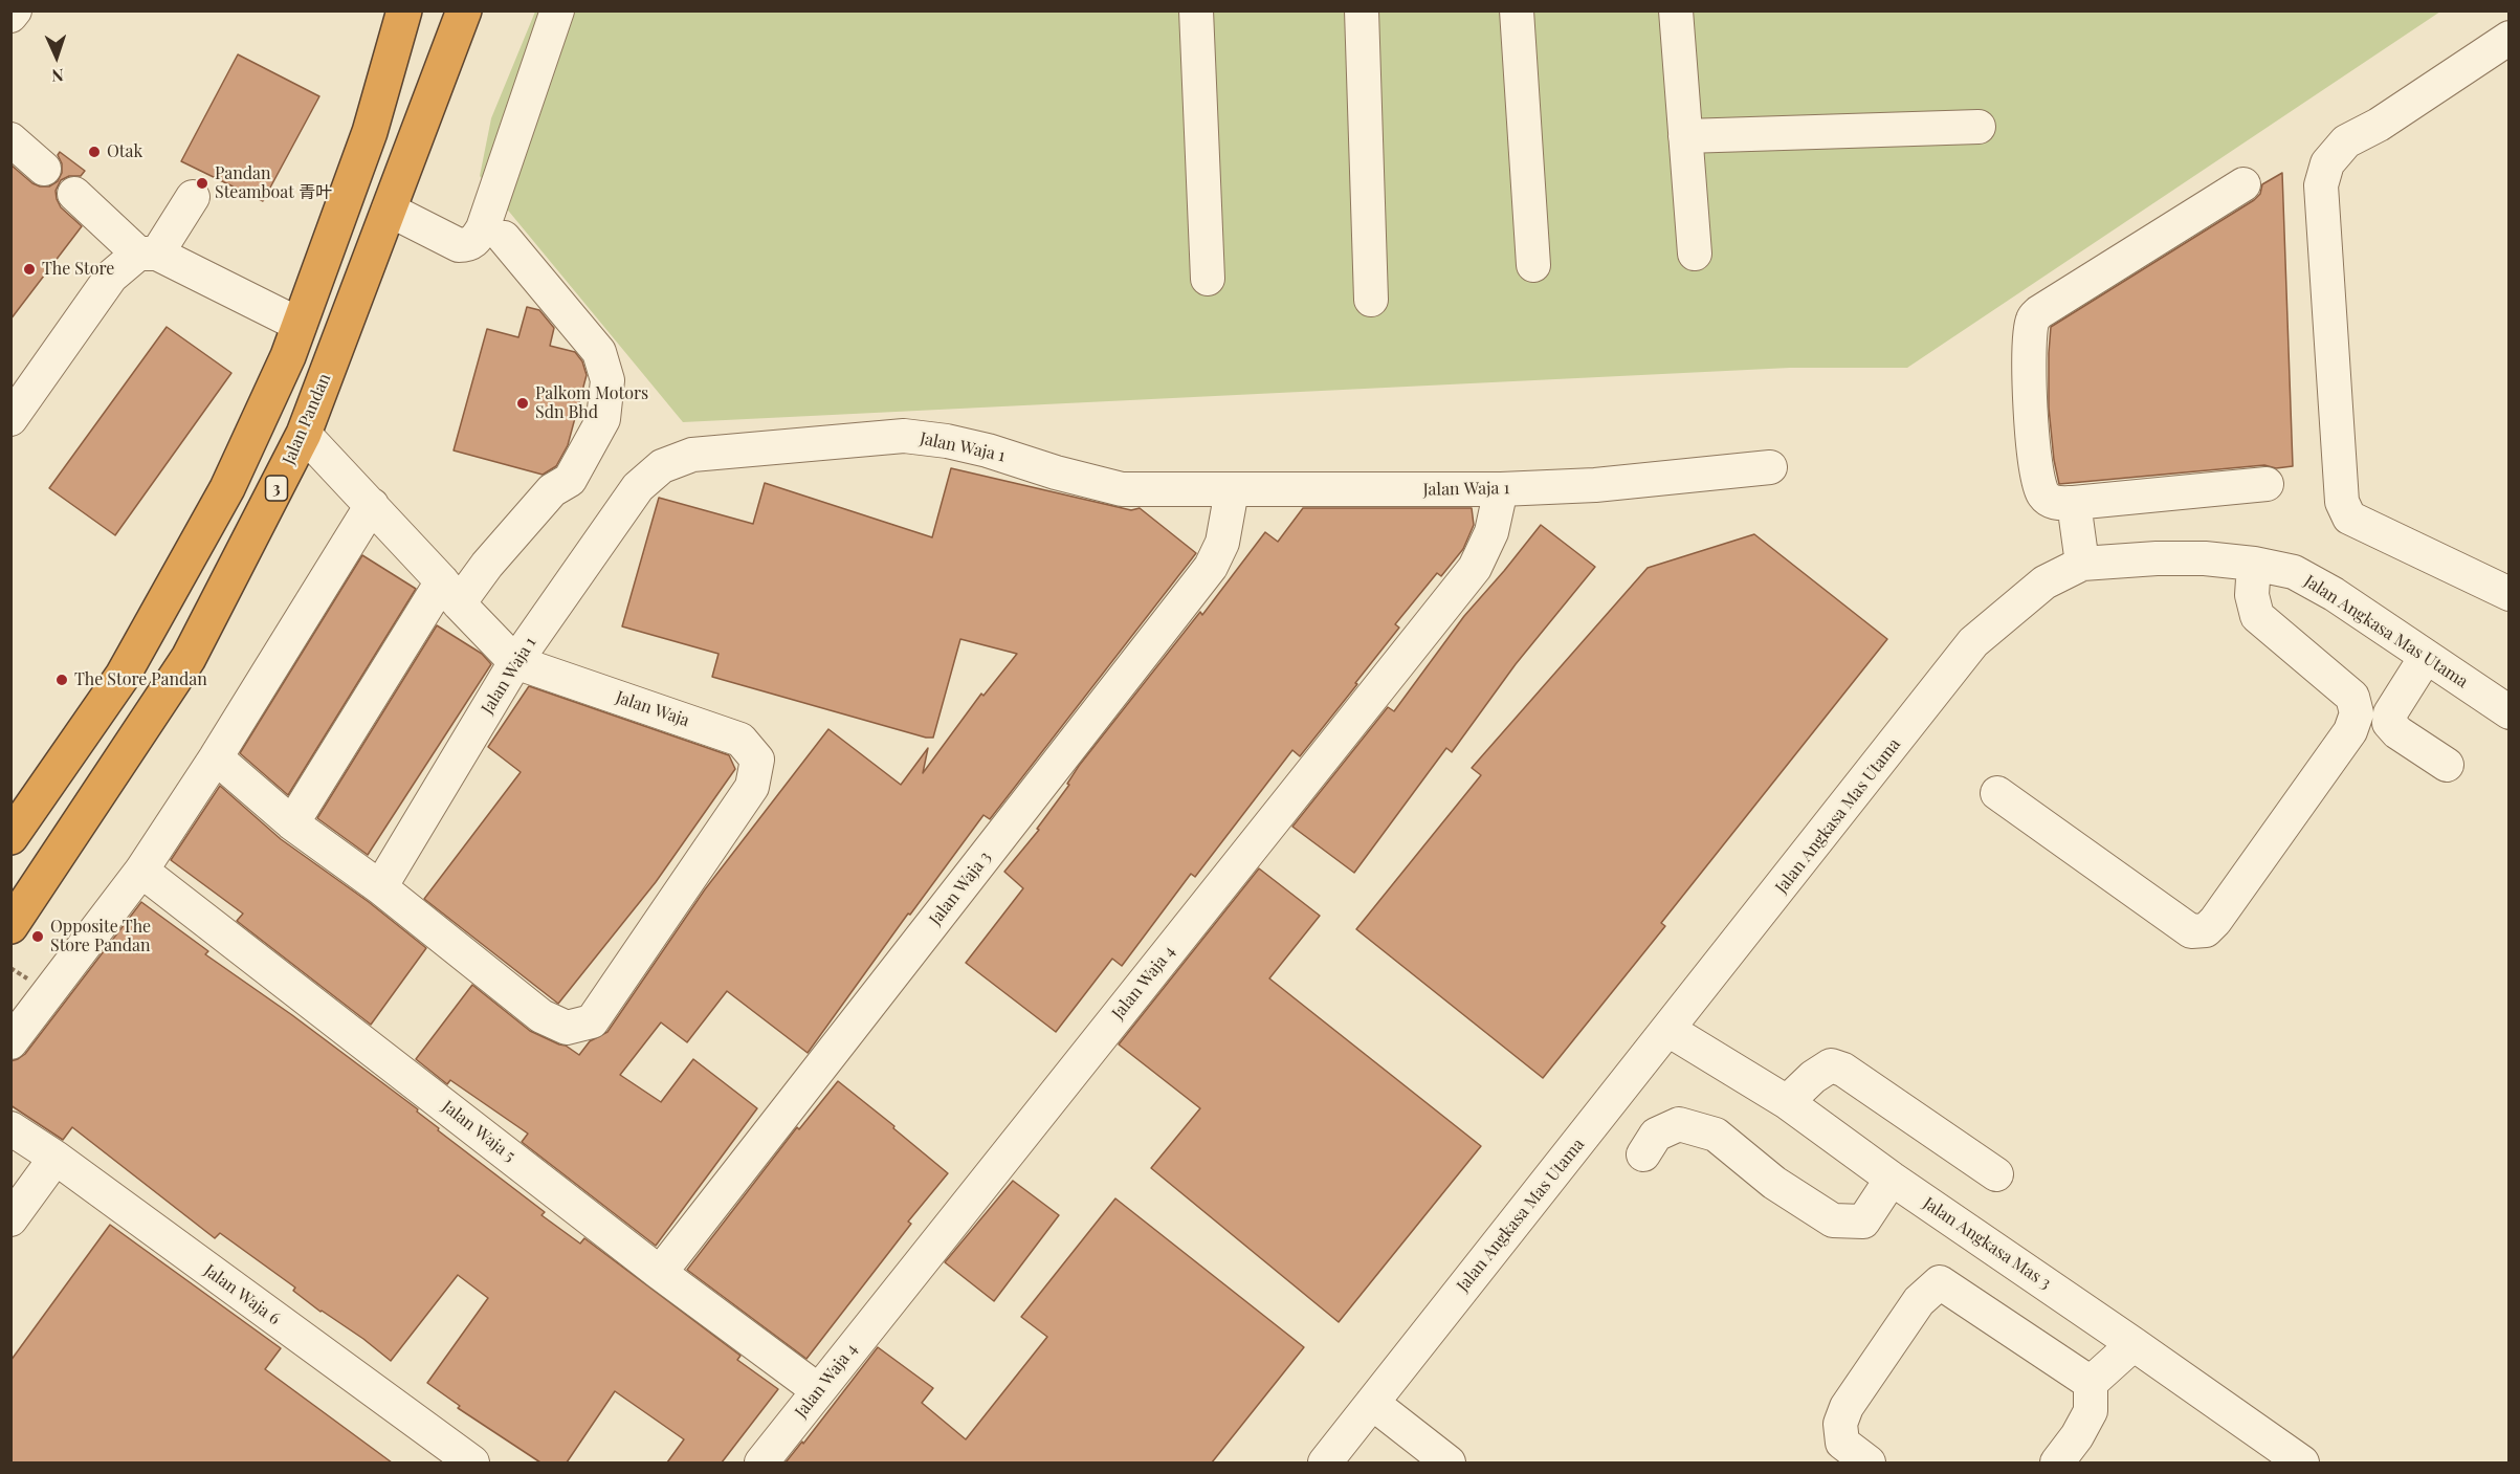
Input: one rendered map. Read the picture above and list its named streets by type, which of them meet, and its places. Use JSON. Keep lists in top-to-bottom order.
{
  "streets": {
    "highway": ["Jalan Pandan", "3"],
    "street": [
      "Jalan Waja 1",
      "Jalan Angkasa Mas Utama",
      "Jalan Waja",
      "Jalan Waja 3",
      "Jalan Waja 4",
      "Jalan Waja 5",
      "Jalan Angkasa Mas 3",
      "Jalan Waja 6"
    ]
  },
  "crossings": [
    ["Jalan Pandan", "Jalan Waja"],
    ["Jalan Waja 1", "Jalan Waja"],
    ["Jalan Waja 1", "Jalan Waja 3"],
    ["Jalan Waja 1", "Jalan Waja 4"],
    ["Jalan Angkasa Mas Utama", "Jalan Angkasa Mas 3"],
    ["Jalan Waja 3", "Jalan Waja 5"],
    ["Jalan Waja 4", "Jalan Waja 5"]
  ],
  "places": [
    "Otak",
    "Pandan Steamboat 青叶",
    "The Store",
    "Palkom Motors Sdn Bhd",
    "The Store Pandan",
    "Opposite The Store Pandan"
  ],
  "north": "bottom"
}
